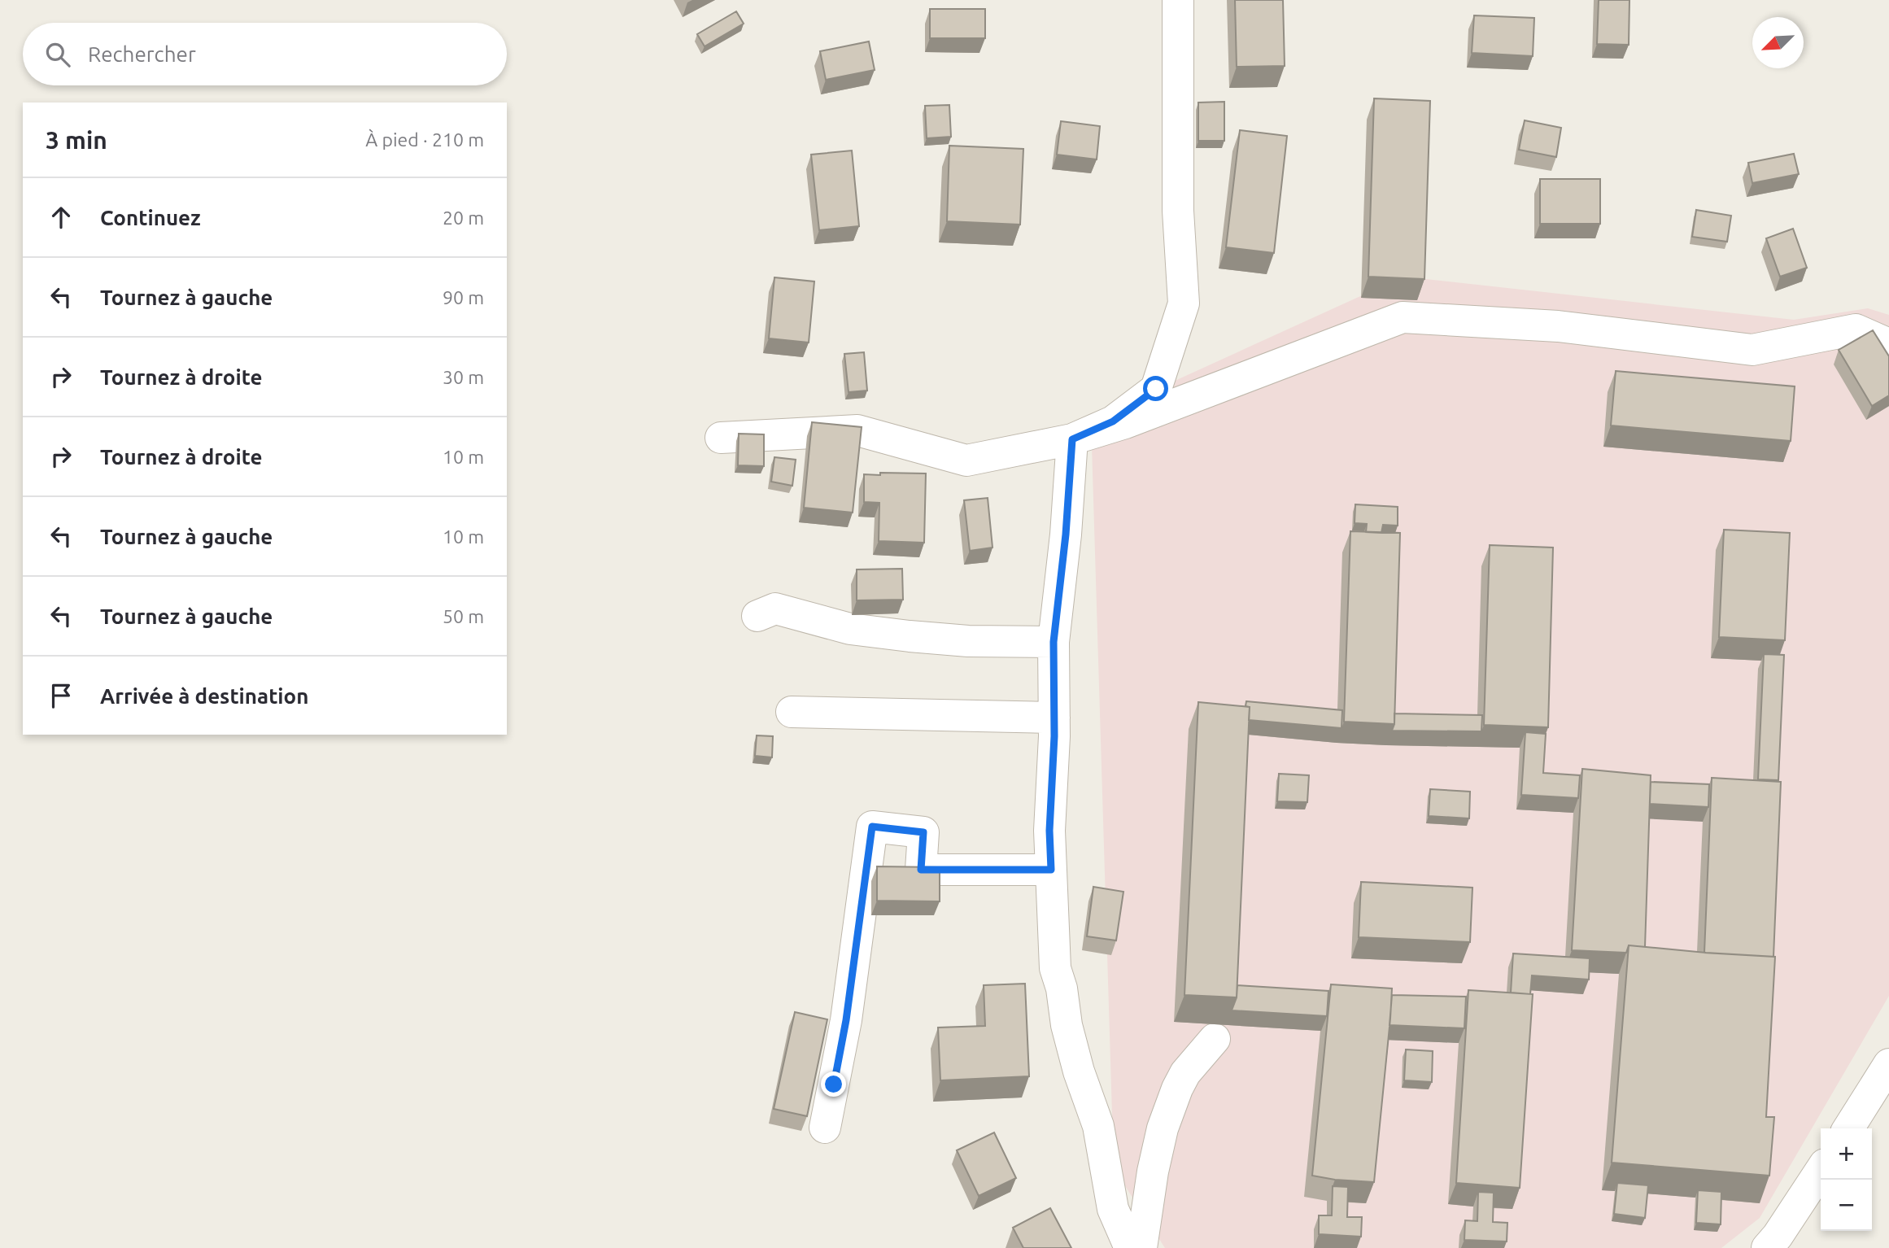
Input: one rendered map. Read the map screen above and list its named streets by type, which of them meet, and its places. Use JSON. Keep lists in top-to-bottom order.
{
  "north": "bottom left",
  "page": {
    "search": "Rechercher",
    "heading": ["3 min", "À pied · 210 m"],
    "list": [
      ["Continuez", "20 m"],
      ["Tournez à gauche", "90 m"],
      ["Tournez à droite", "30 m"],
      ["Tournez à droite", "10 m"],
      ["Tournez à gauche", "10 m"],
      ["Tournez à gauche", "50 m"],
      "Arrivée à destination"
    ],
    "map_buttons": ["+", "−"]
  }
}
